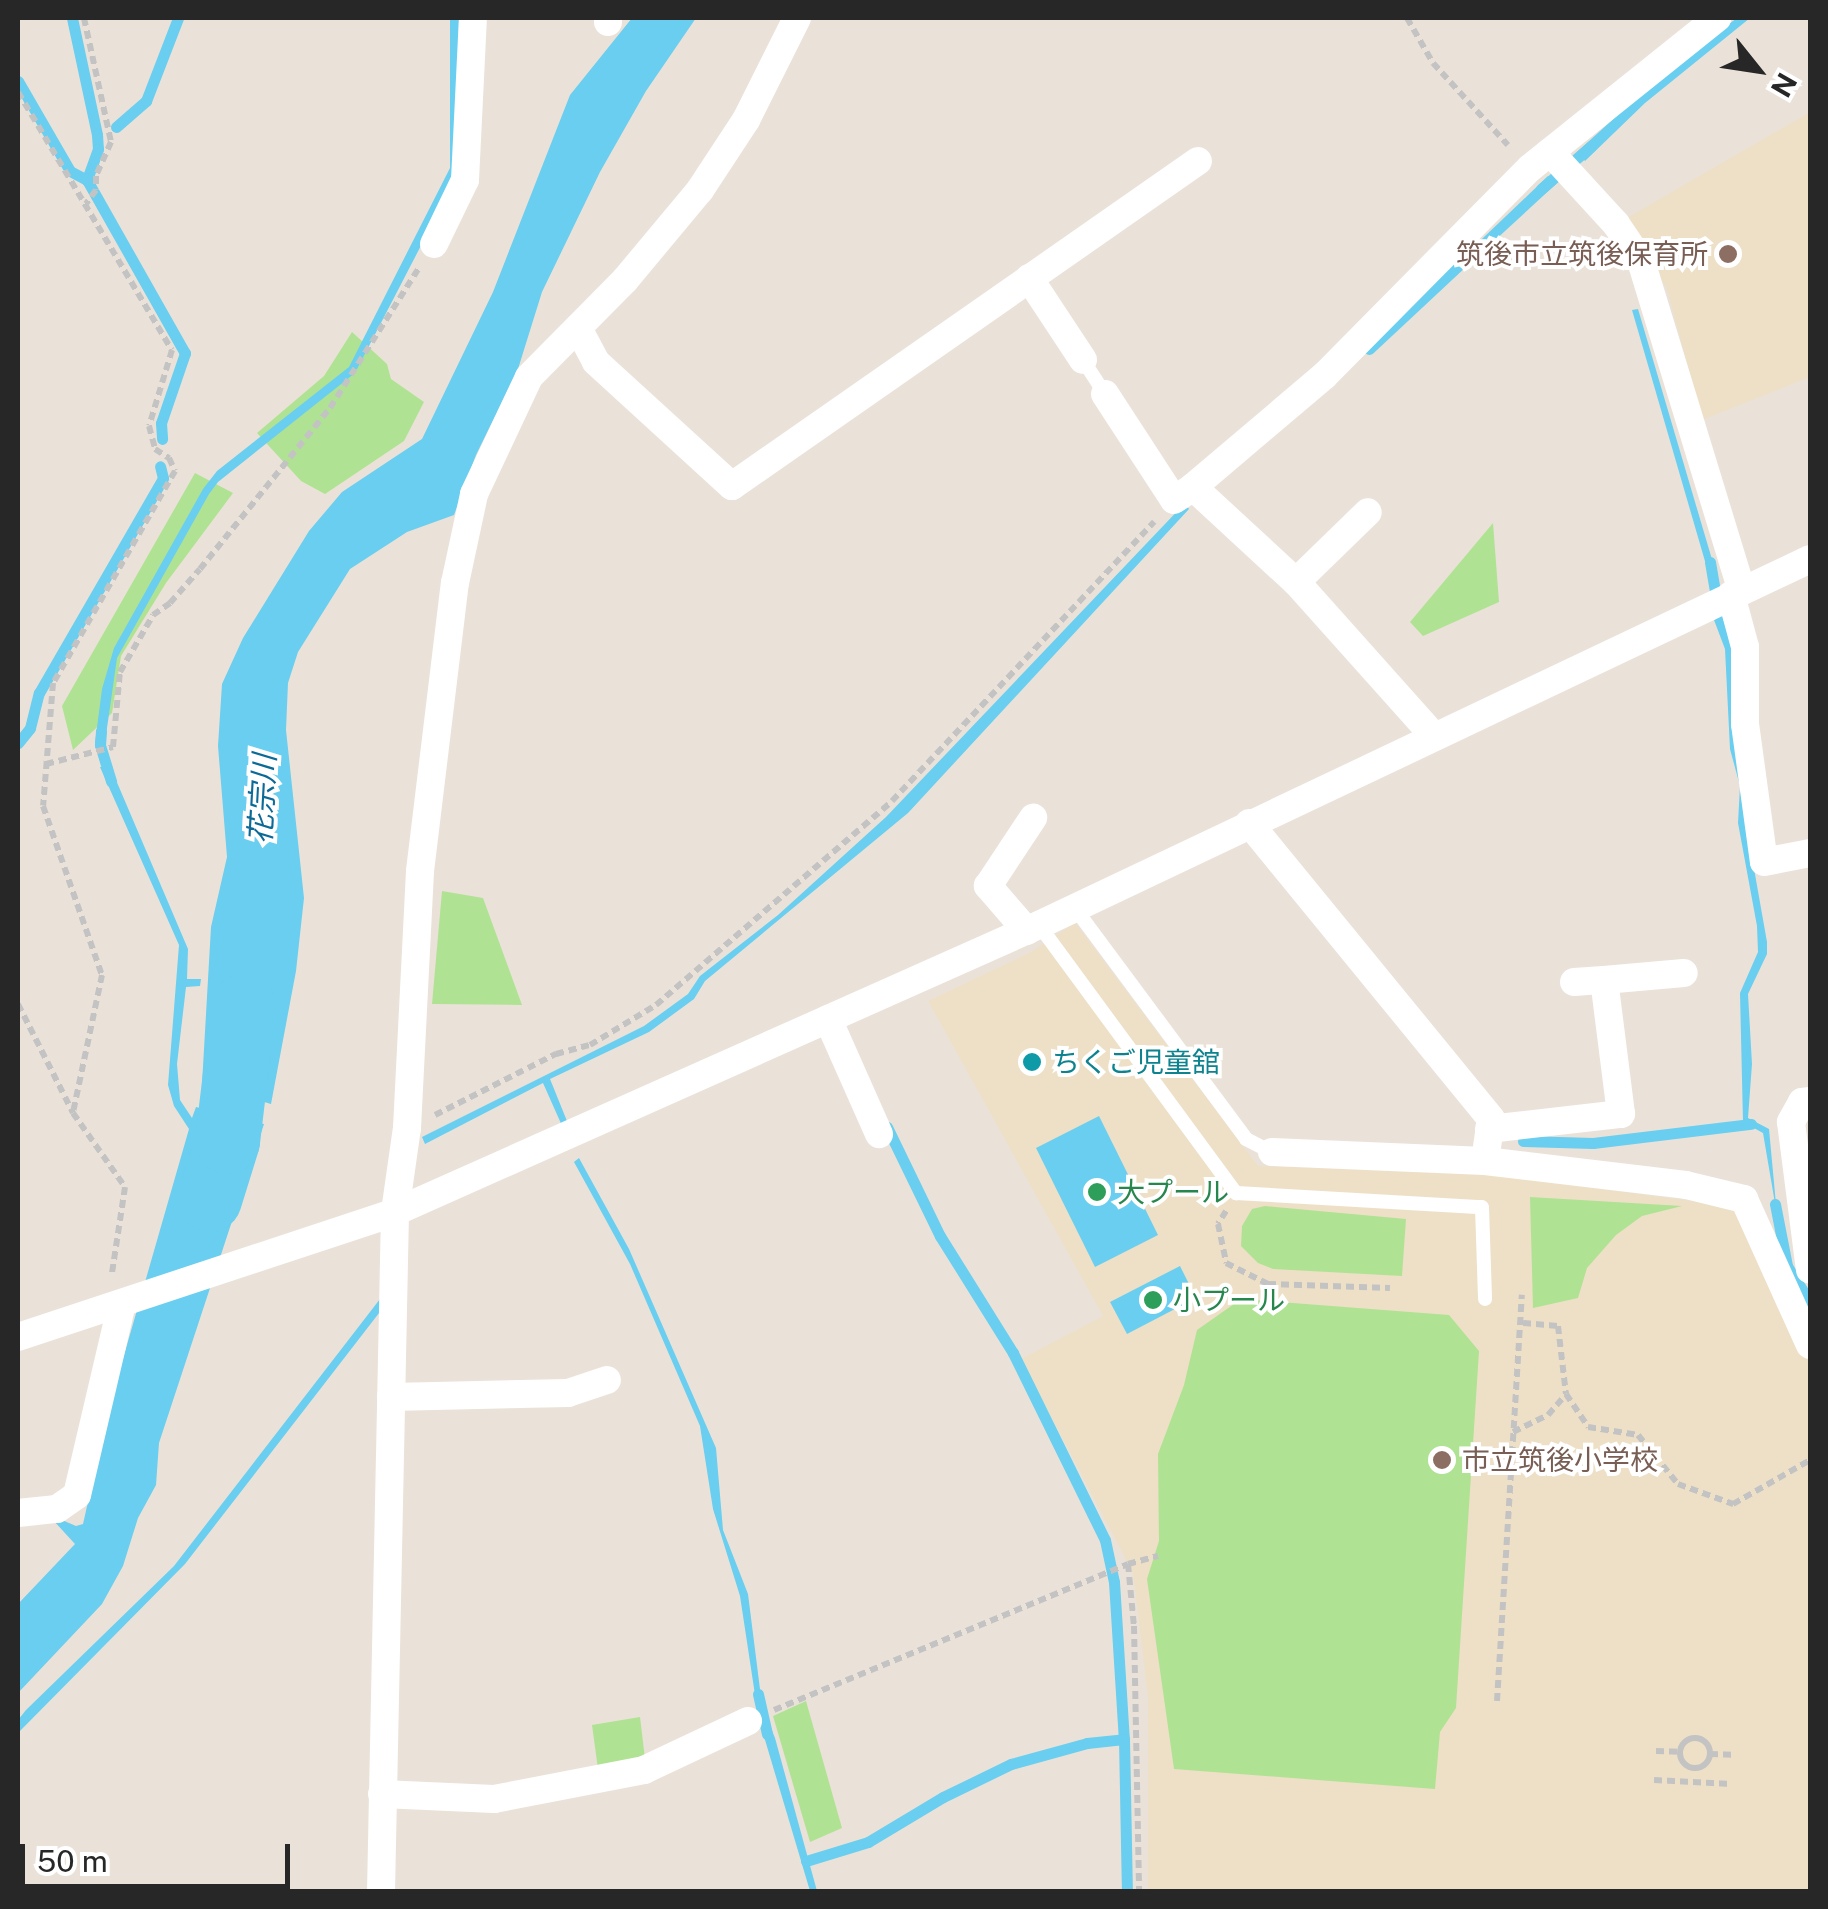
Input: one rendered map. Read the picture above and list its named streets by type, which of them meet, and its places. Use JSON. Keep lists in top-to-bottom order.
{
  "water": ["花宗川"],
  "places": [
    "筑後市立筑後保育所",
    "ちくご児童舘",
    "大プール",
    "小プール",
    "市立筑後小学校"
  ],
  "scale_bar": "50 m",
  "north": "bottom right"
}
